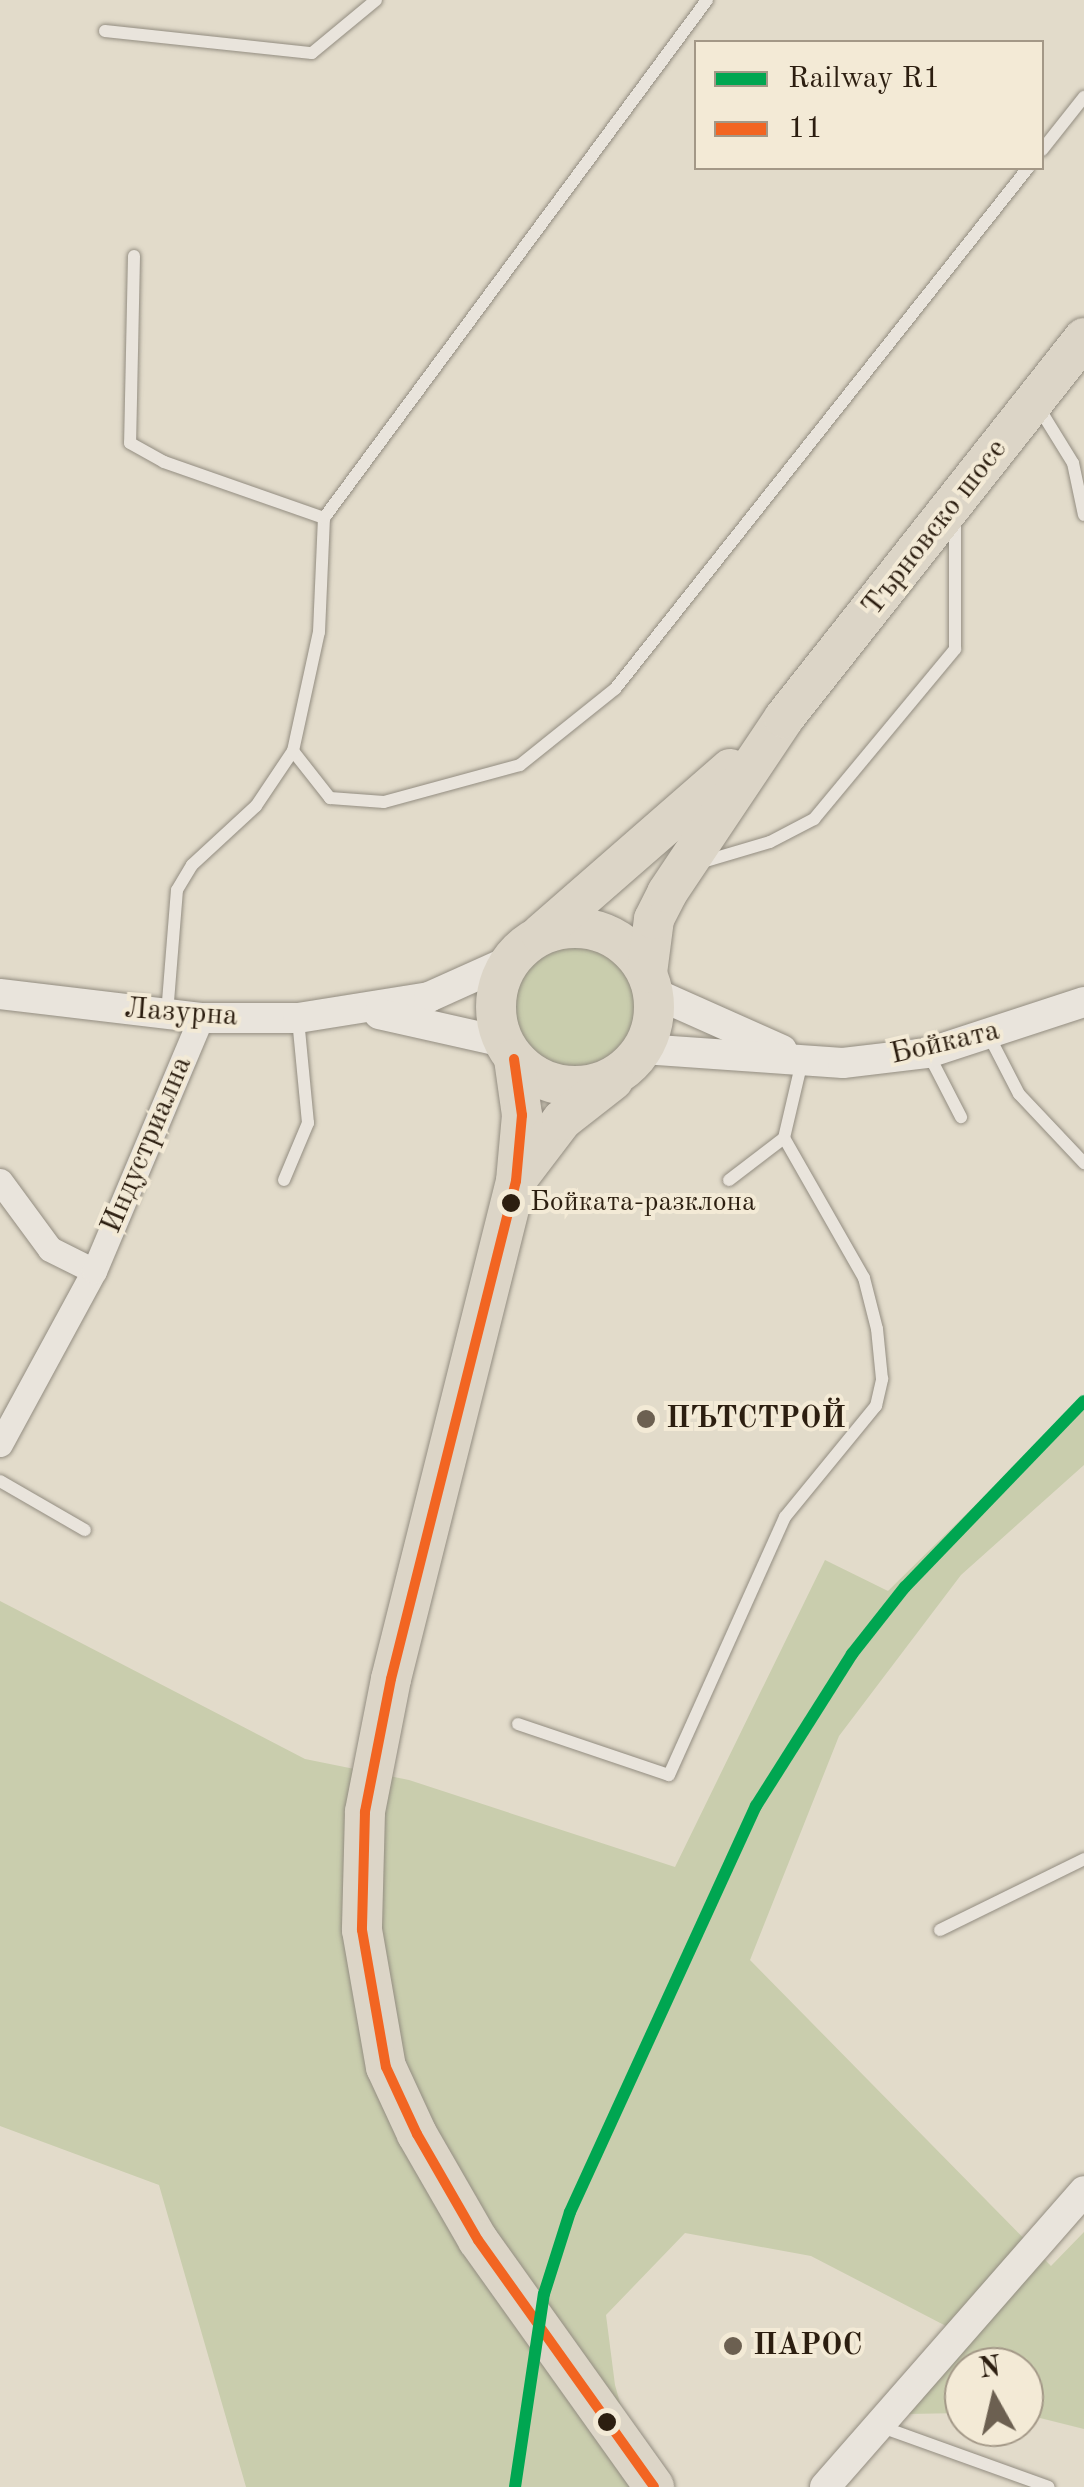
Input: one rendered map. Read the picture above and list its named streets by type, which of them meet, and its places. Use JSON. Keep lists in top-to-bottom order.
{
  "streets": {
    "main road": ["Търновско шосе"],
    "street": ["Лазурна", "Бойката", "Индустриална"]
  },
  "crossings": [
    ["Търновско шосе", "Лазурна"],
    ["Търновско шосе", "Бойката"],
    ["Лазурна", "Бойката"],
    ["Лазурна", "Индустриална"]
  ],
  "places": ["Бойката-разклона", "ПЪТСТРОЙ", "ПАРОС"],
  "lines": ["transit line 11", "rail line R1"],
  "legend": ["Railway R1", "11"],
  "north": "top"
}
